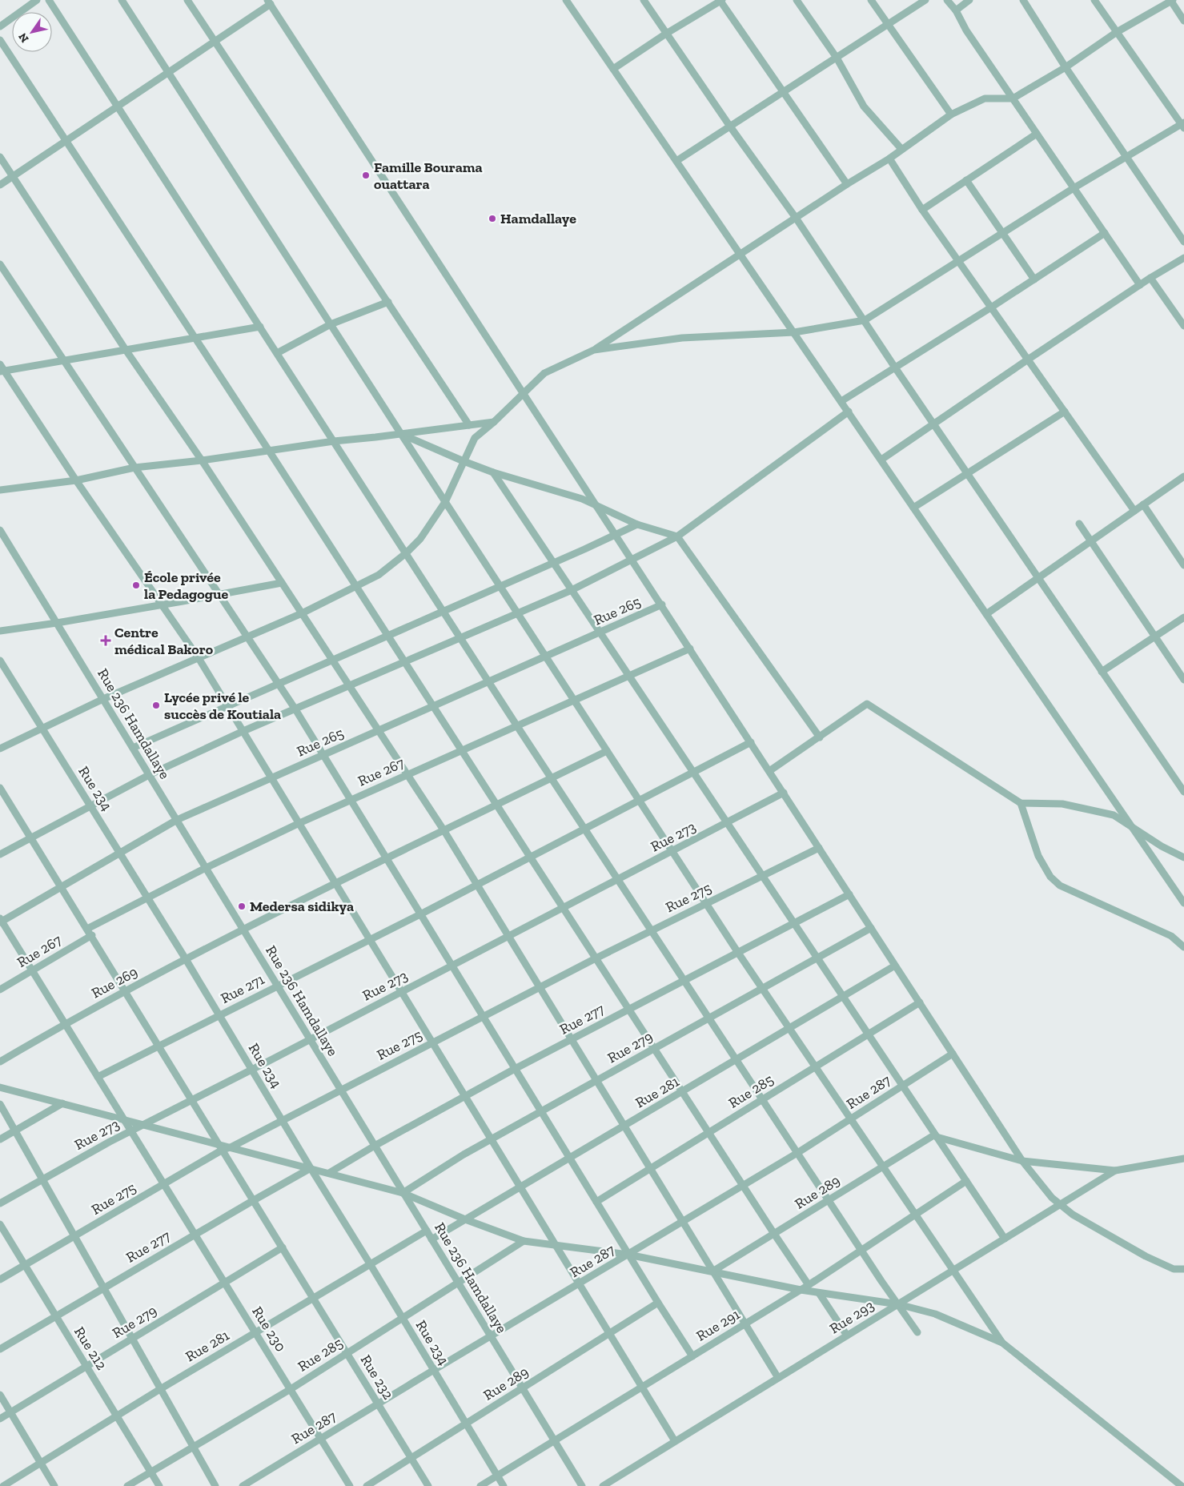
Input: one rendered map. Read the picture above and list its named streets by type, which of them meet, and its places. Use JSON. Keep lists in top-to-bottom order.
{
  "streets": {
    "street": [
      "Rue 265",
      "Rue 236 Hamdallaye",
      "Rue 267",
      "Rue 234",
      "Rue 273",
      "Rue 275",
      "Rue 269",
      "Rue 271",
      "Rue 277",
      "Rue 279",
      "Rue 285",
      "Rue 281",
      "Rue 287",
      "Rue 289",
      "Rue 293",
      "Rue 291",
      "Rue 230",
      "Rue 212",
      "Rue 232"
    ]
  },
  "crossings": [
    ["Rue 265", "Rue 236 Hamdallaye"],
    ["Rue 265", "Rue 234"],
    ["Rue 265", "Rue 230"],
    ["Rue 265", "Rue 232"],
    ["Rue 236 Hamdallaye", "Rue 267"],
    ["Rue 236 Hamdallaye", "Rue 273"],
    ["Rue 236 Hamdallaye", "Rue 275"],
    ["Rue 236 Hamdallaye", "Rue 269"],
    ["Rue 236 Hamdallaye", "Rue 271"],
    ["Rue 236 Hamdallaye", "Rue 277"],
    ["Rue 236 Hamdallaye", "Rue 279"],
    ["Rue 236 Hamdallaye", "Rue 285"],
    ["Rue 236 Hamdallaye", "Rue 281"],
    ["Rue 236 Hamdallaye", "Rue 287"],
    ["Rue 236 Hamdallaye", "Rue 289"],
    ["Rue 236 Hamdallaye", "Rue 291"],
    ["Rue 267", "Rue 234"],
    ["Rue 267", "Rue 230"],
    ["Rue 267", "Rue 232"],
    ["Rue 234", "Rue 273"],
    ["Rue 234", "Rue 275"],
    ["Rue 234", "Rue 269"],
    ["Rue 234", "Rue 271"],
    ["Rue 234", "Rue 277"],
    ["Rue 234", "Rue 285"],
    ["Rue 234", "Rue 281"],
    ["Rue 234", "Rue 287"],
    ["Rue 234", "Rue 289"],
    ["Rue 234", "Rue 291"],
    ["Rue 273", "Rue 230"],
    ["Rue 273", "Rue 232"],
    ["Rue 275", "Rue 230"],
    ["Rue 275", "Rue 212"],
    ["Rue 275", "Rue 232"],
    ["Rue 269", "Rue 230"],
    ["Rue 269", "Rue 232"],
    ["Rue 271", "Rue 230"],
    ["Rue 271", "Rue 232"],
    ["Rue 277", "Rue 230"],
    ["Rue 277", "Rue 212"],
    ["Rue 277", "Rue 232"],
    ["Rue 279", "Rue 230"],
    ["Rue 279", "Rue 212"],
    ["Rue 279", "Rue 232"],
    ["Rue 285", "Rue 230"],
    ["Rue 285", "Rue 212"],
    ["Rue 285", "Rue 232"],
    ["Rue 281", "Rue 230"],
    ["Rue 281", "Rue 212"],
    ["Rue 281", "Rue 232"],
    ["Rue 287", "Rue 230"],
    ["Rue 287", "Rue 232"],
    ["Rue 289", "Rue 232"]
  ],
  "places": {
    "other": [
      "Famille Bourama ouattara",
      "Hamdallaye",
      "École privée la Pedagogue",
      "Lycée privé le succès de Koutiala",
      "Medersa sidikya"
    ],
    "health": ["Centre médical Bakoro"]
  },
  "north": "bottom left"
}
